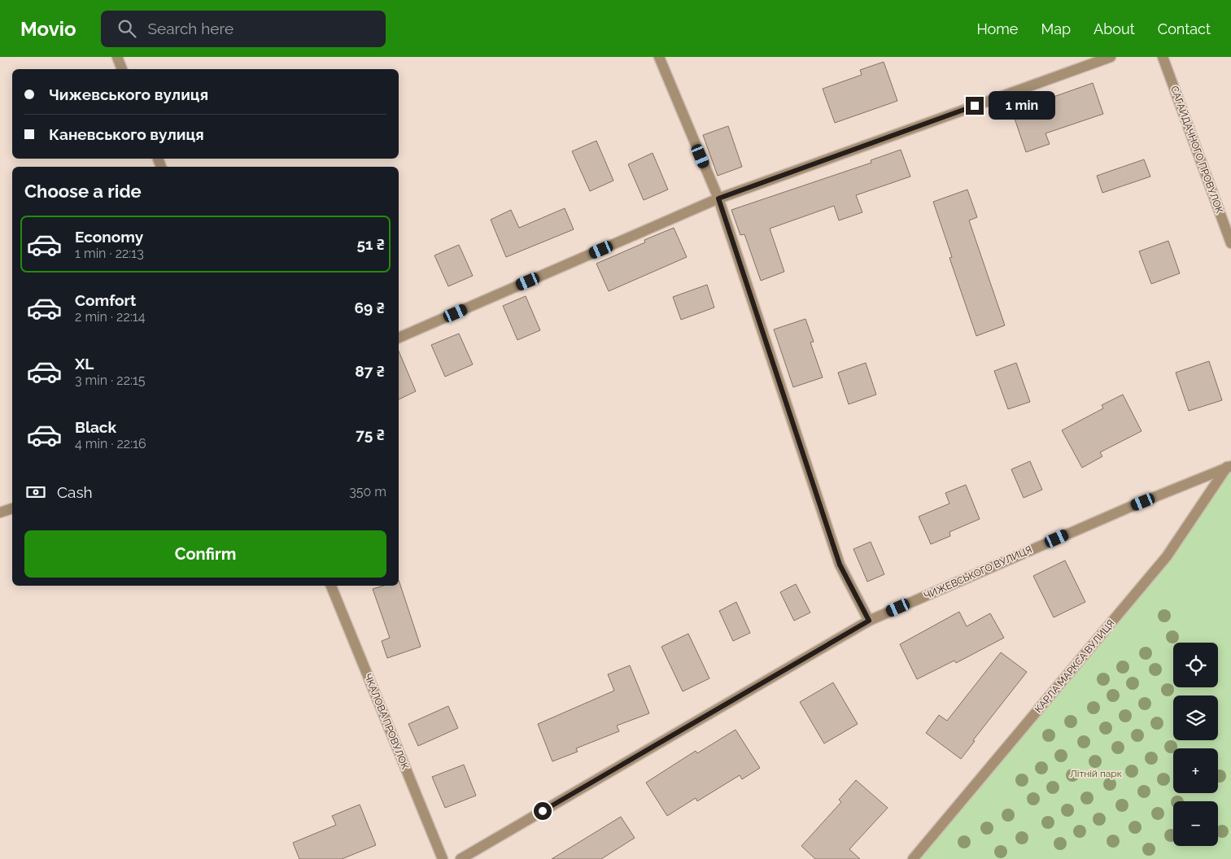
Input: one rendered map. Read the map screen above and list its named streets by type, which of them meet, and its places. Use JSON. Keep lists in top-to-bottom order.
{
  "streets": {
    "street": [
      "САГАЙДАЧНОГО ПРОВУЛОК",
      "ЧИЖЕВСЬКОГО ВУЛИЦЯ",
      "КАРЛА МАРКСА ВУЛИЦЯ",
      "ЧКАЛОВА ПРОВУЛОК"
    ]
  },
  "crossings": [
    ["ЧИЖЕВСЬКОГО ВУЛИЦЯ", "КАРЛА МАРКСА ВУЛИЦЯ"]
  ],
  "parks": ["Літній парк"],
  "page": {
    "header": "Movio",
    "search": "Search here",
    "nav": [
      "Home",
      "Map",
      "About",
      "Contact"
    ],
    "banner": ["Чижевського вулиця", "Каневського вулиця"],
    "bubble": "1 min",
    "heading": "Choose a ride",
    "list": [
      {
        "name": "Economy",
        "note": "1 min · 22:13",
        "value": "51 ₴"
      },
      {
        "name": "Comfort",
        "note": "2 min · 22:14",
        "value": "69 ₴"
      },
      {
        "name": "XL",
        "note": "3 min · 22:15",
        "value": "87 ₴"
      },
      {
        "name": "Black",
        "note": "4 min · 22:16",
        "value": "75 ₴"
      }
    ],
    "pay": ["Cash", "350 m"],
    "buttons": "Confirm",
    "map_buttons": ["+", "−"]
  }
}
